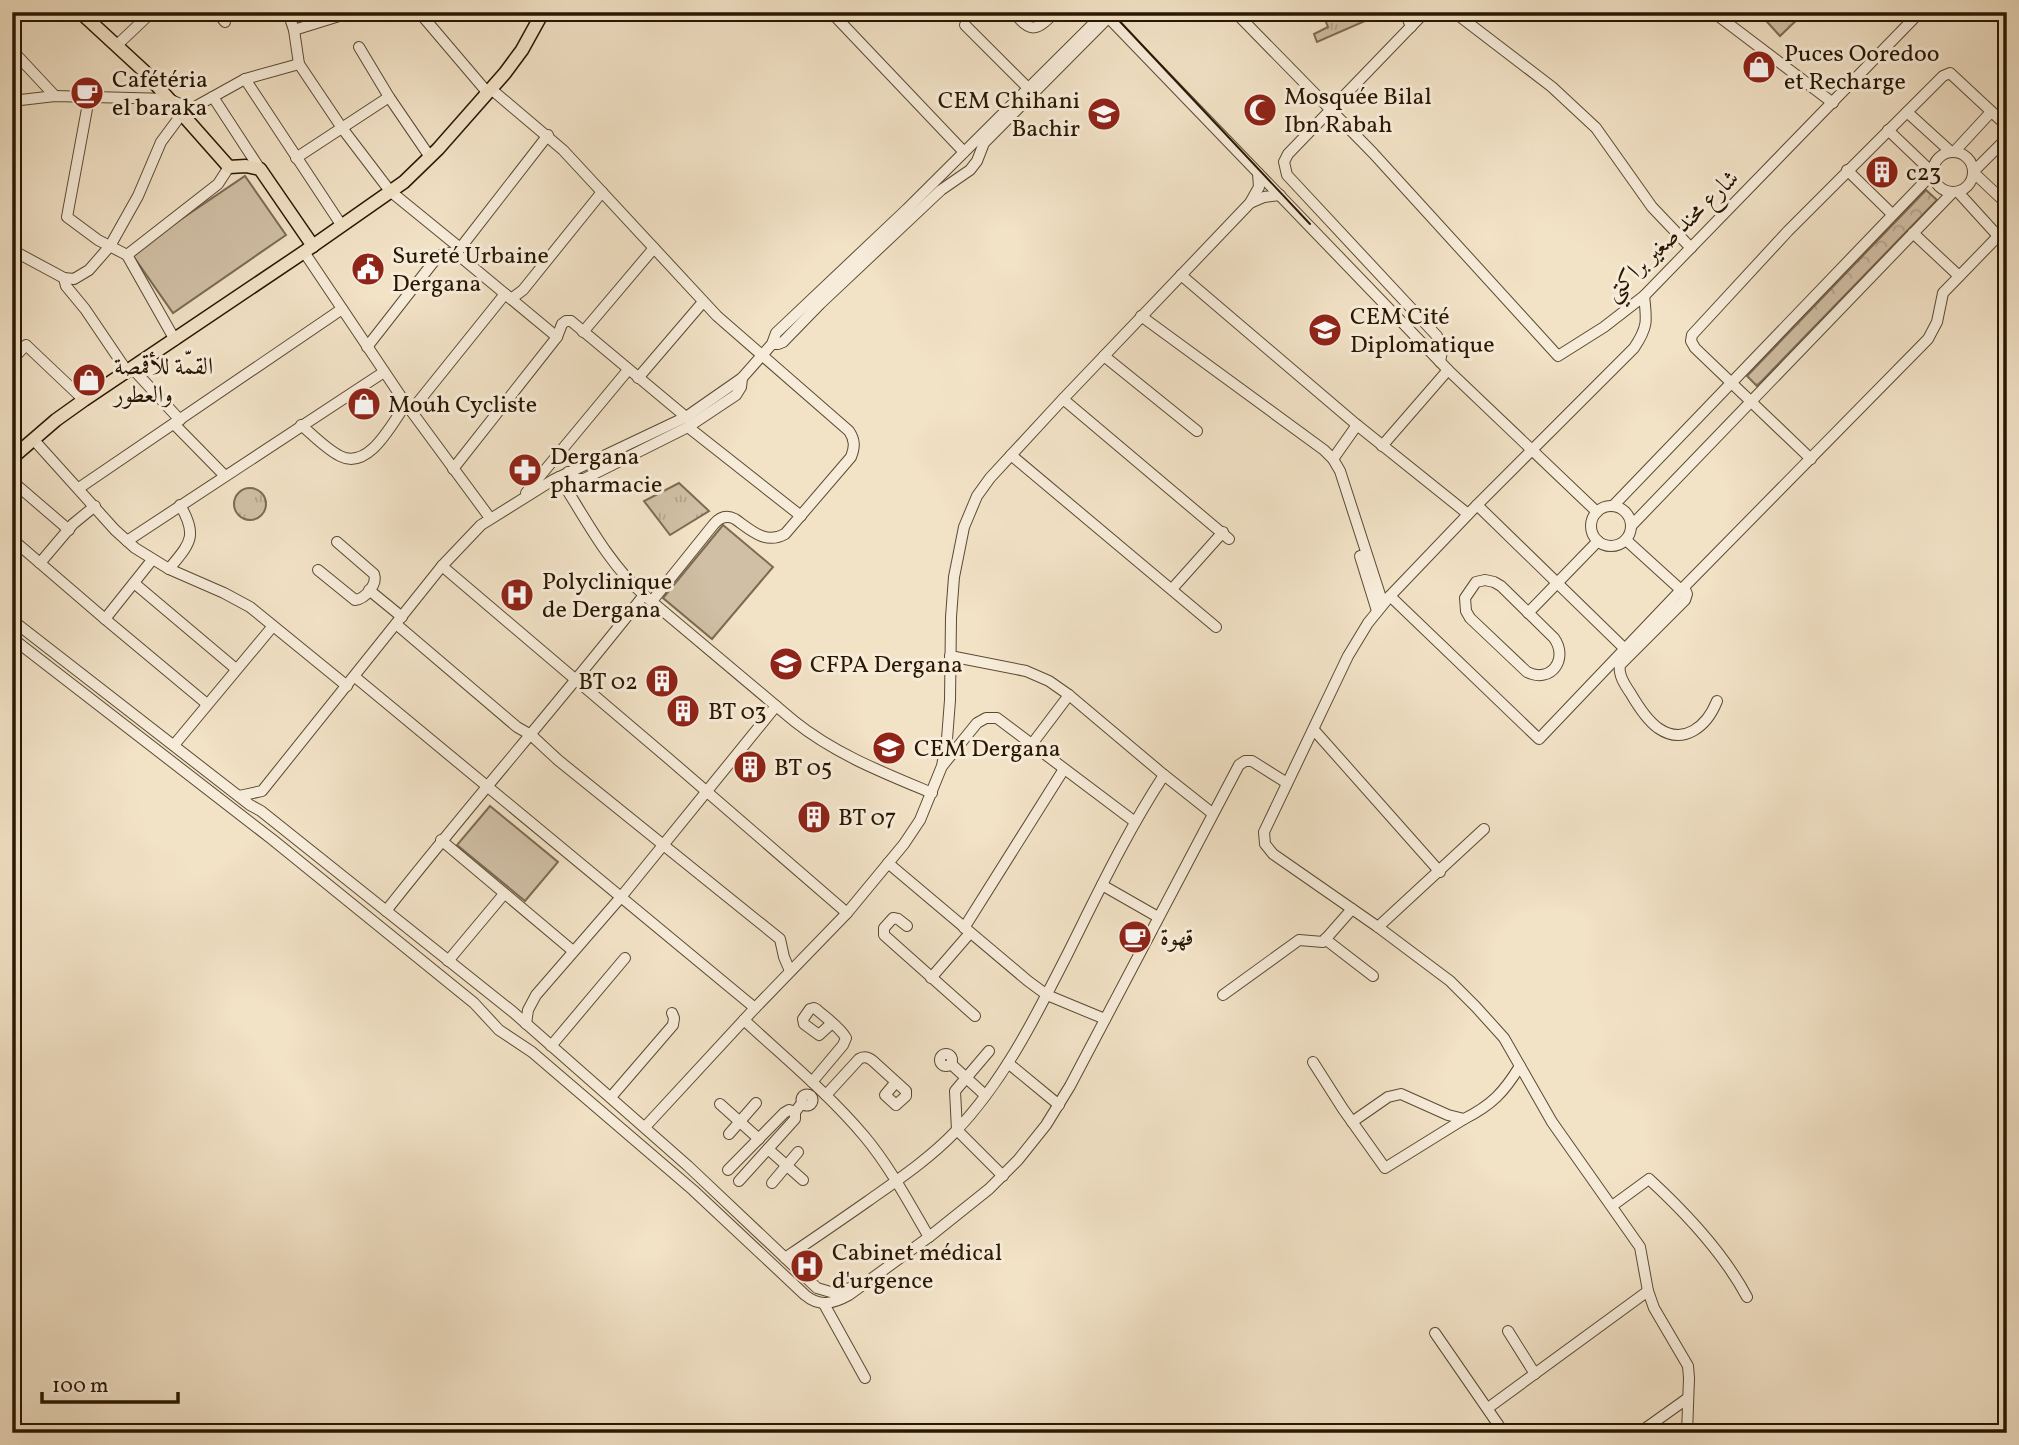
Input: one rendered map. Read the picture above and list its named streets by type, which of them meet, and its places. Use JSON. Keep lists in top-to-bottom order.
{
  "streets": {
    "street": ["شارع محند صغير براكتي"]
  },
  "places": {
    "shop": ["Puces Ooredoo et Recharge", "القمّة للأقمصة والعطور", "Mouh Cycliste"],
    "cafe": ["Cafétéria el baraka", "قهوة"],
    "mosque": ["Mosquée Bilal Ibn Rabah"],
    "school or university": [
      "CEM Chihani Bachir",
      "CEM Cité Diplomatique",
      "CFPA Dergana",
      "CEM Dergana"
    ],
    "building": [
      "c23",
      "BT 02",
      "BT 03",
      "BT 05",
      "BT 07"
    ],
    "public building": ["Sureté Urbaine Dergana"],
    "pharmacy": ["Dergana pharmacie"],
    "hospital": ["Polyclinique de Dergana", "Cabinet médical d'urgence"]
  },
  "scale_bar": "100 m"
}
